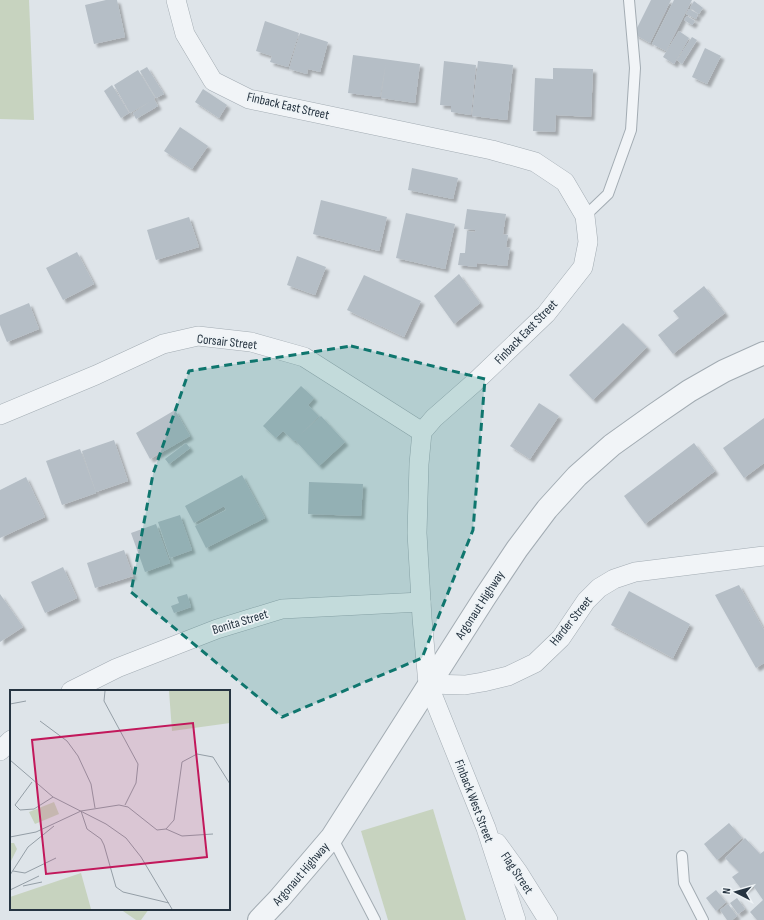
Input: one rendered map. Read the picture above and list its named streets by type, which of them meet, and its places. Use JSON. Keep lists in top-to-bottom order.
{
  "streets": {
    "street": [
      "Finback East Street",
      "Corsair Street",
      "Argonaut Highway",
      "Harder Street",
      "Bonita Street",
      "Finback West Street",
      "Flag Street"
    ]
  },
  "crossings": [
    ["Finback East Street", "Corsair Street"],
    ["Argonaut Highway", "Harder Street"],
    ["Argonaut Highway", "Finback West Street"],
    ["Harder Street", "Finback West Street"],
    ["Finback West Street", "Flag Street"]
  ],
  "north": "left"
}
